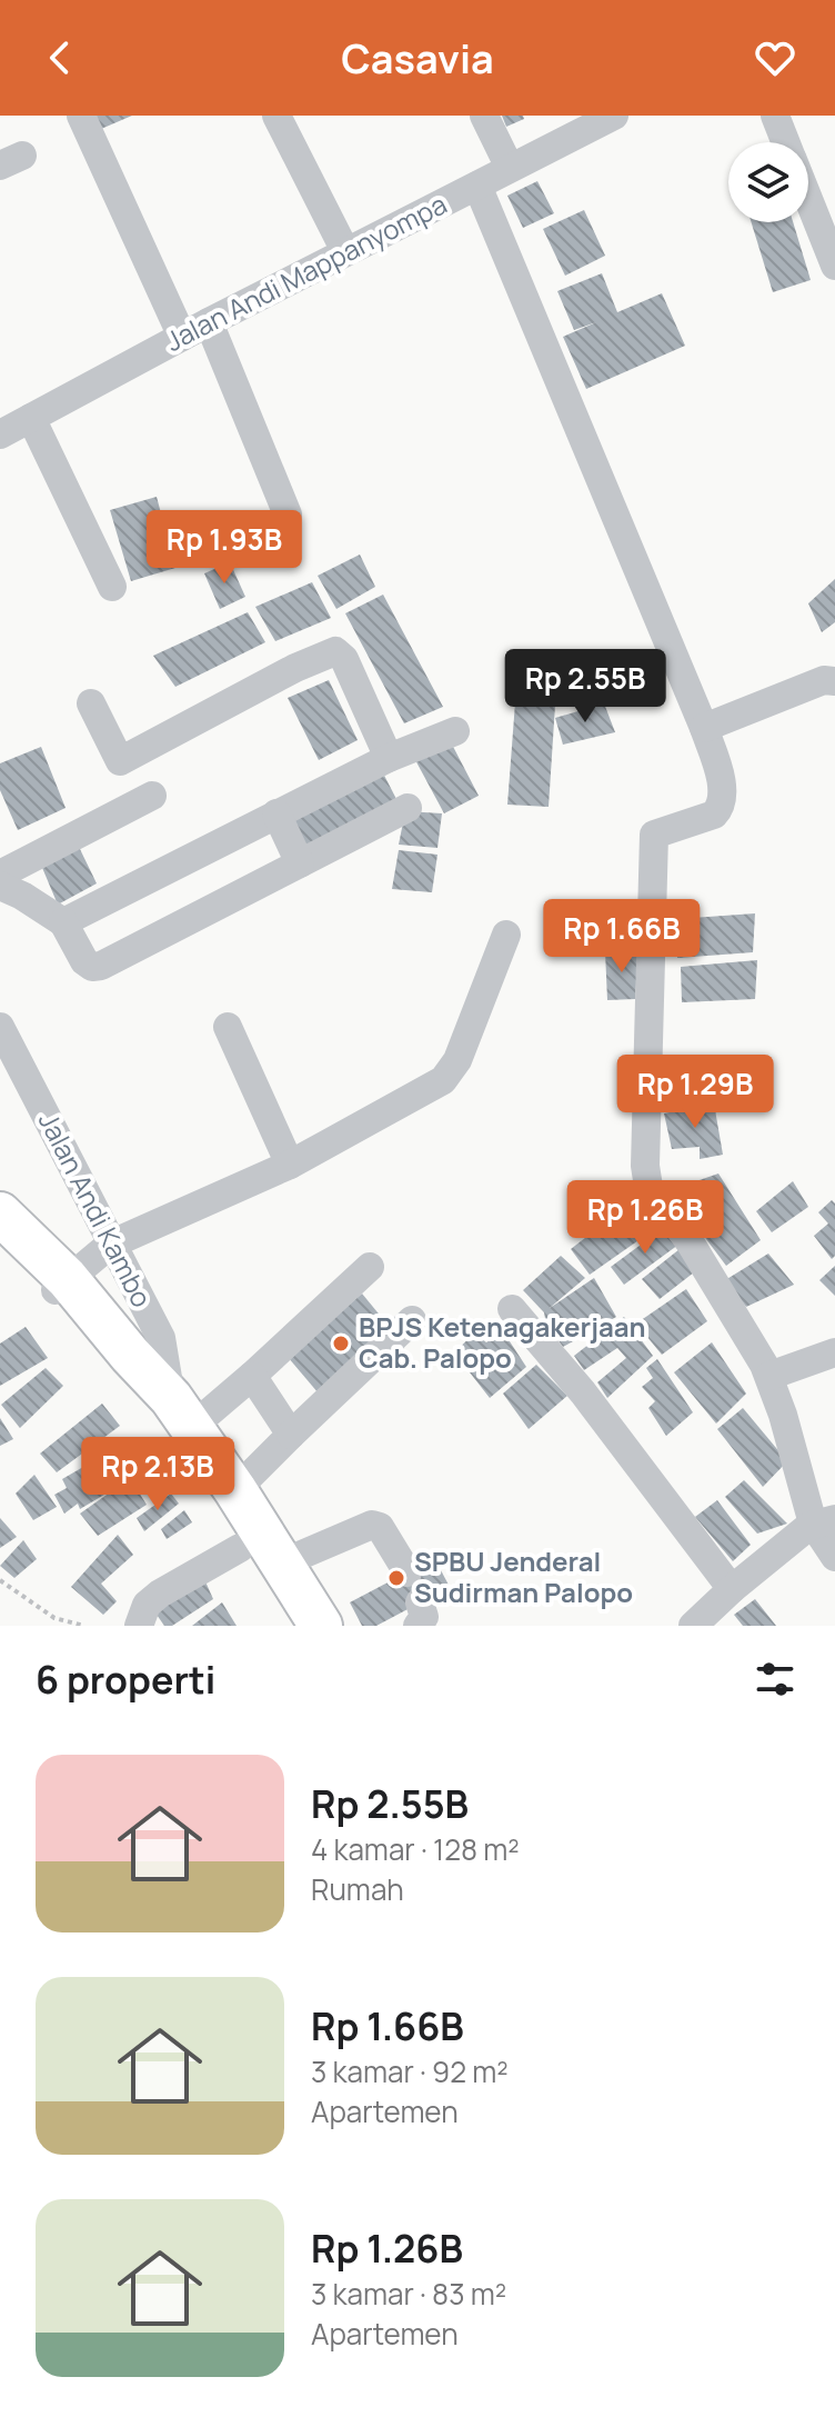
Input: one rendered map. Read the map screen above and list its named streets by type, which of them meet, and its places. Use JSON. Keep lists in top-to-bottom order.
{
  "streets": {
    "street": ["Jalan Andi Mappanyompa", "Jalan Andi Kambo"]
  },
  "places": ["BPJS Ketenagakerjaan Cab. Palopo", "SPBU Jenderal Sudirman Palopo"],
  "page": {
    "header": "Casavia",
    "price": [
      "Rp 1.93B",
      "Rp 2.55B",
      "Rp 1.66B",
      "Rp 1.29B",
      "Rp 1.26B",
      "Rp 2.13B"
    ],
    "heading": "6 properti",
    "list": [
      {
        "name": "Rp 2.55B",
        "note": "4 kamar · 128 m² · Rumah"
      },
      {
        "name": "Rp 1.66B",
        "note": "3 kamar · 92 m² · Apartemen"
      },
      {
        "name": "Rp 1.26B",
        "note": "3 kamar · 83 m² · Apartemen"
      }
    ]
  }
}
